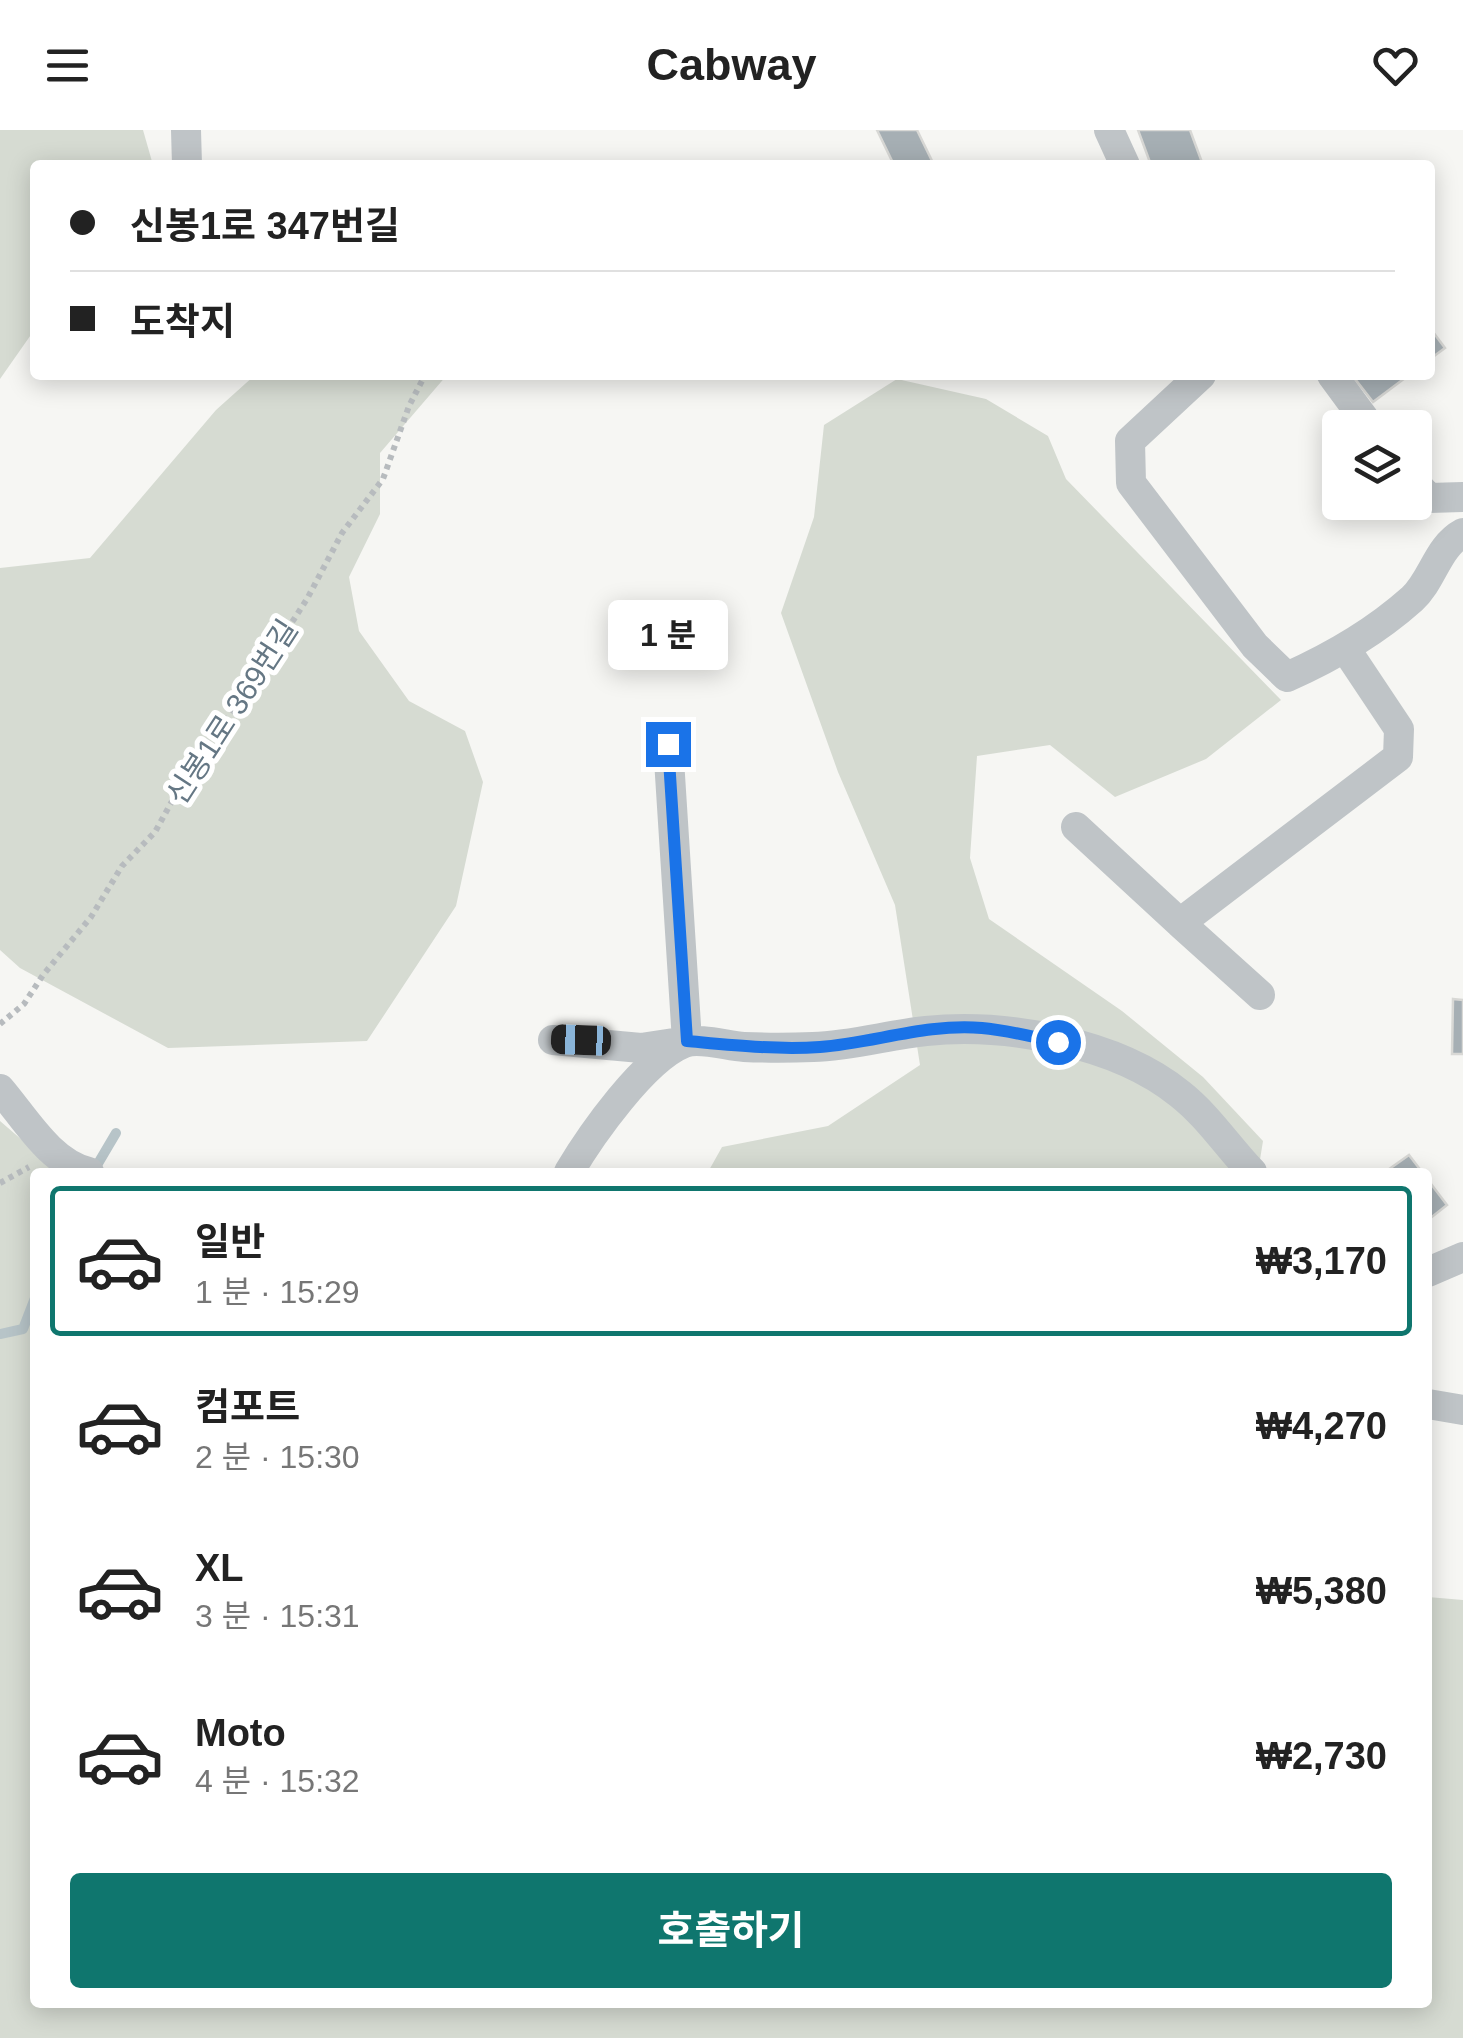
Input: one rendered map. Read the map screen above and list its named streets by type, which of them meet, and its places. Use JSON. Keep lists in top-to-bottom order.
{
  "streets": {
    "path": ["신봉1로 369번길"]
  },
  "page": {
    "header": "Cabway",
    "banner": ["신봉1로 347번길", "도착지"],
    "bubble": "1 분",
    "list": [
      {
        "name": "일반",
        "note": "1 분 · 15:29",
        "value": "₩3,170"
      },
      {
        "name": "컴포트",
        "note": "2 분 · 15:30",
        "value": "₩4,270"
      },
      {
        "name": "XL",
        "note": "3 분 · 15:31",
        "value": "₩5,380"
      },
      {
        "name": "Moto",
        "note": "4 분 · 15:32",
        "value": "₩2,730"
      }
    ],
    "buttons": "호출하기"
  }
}
